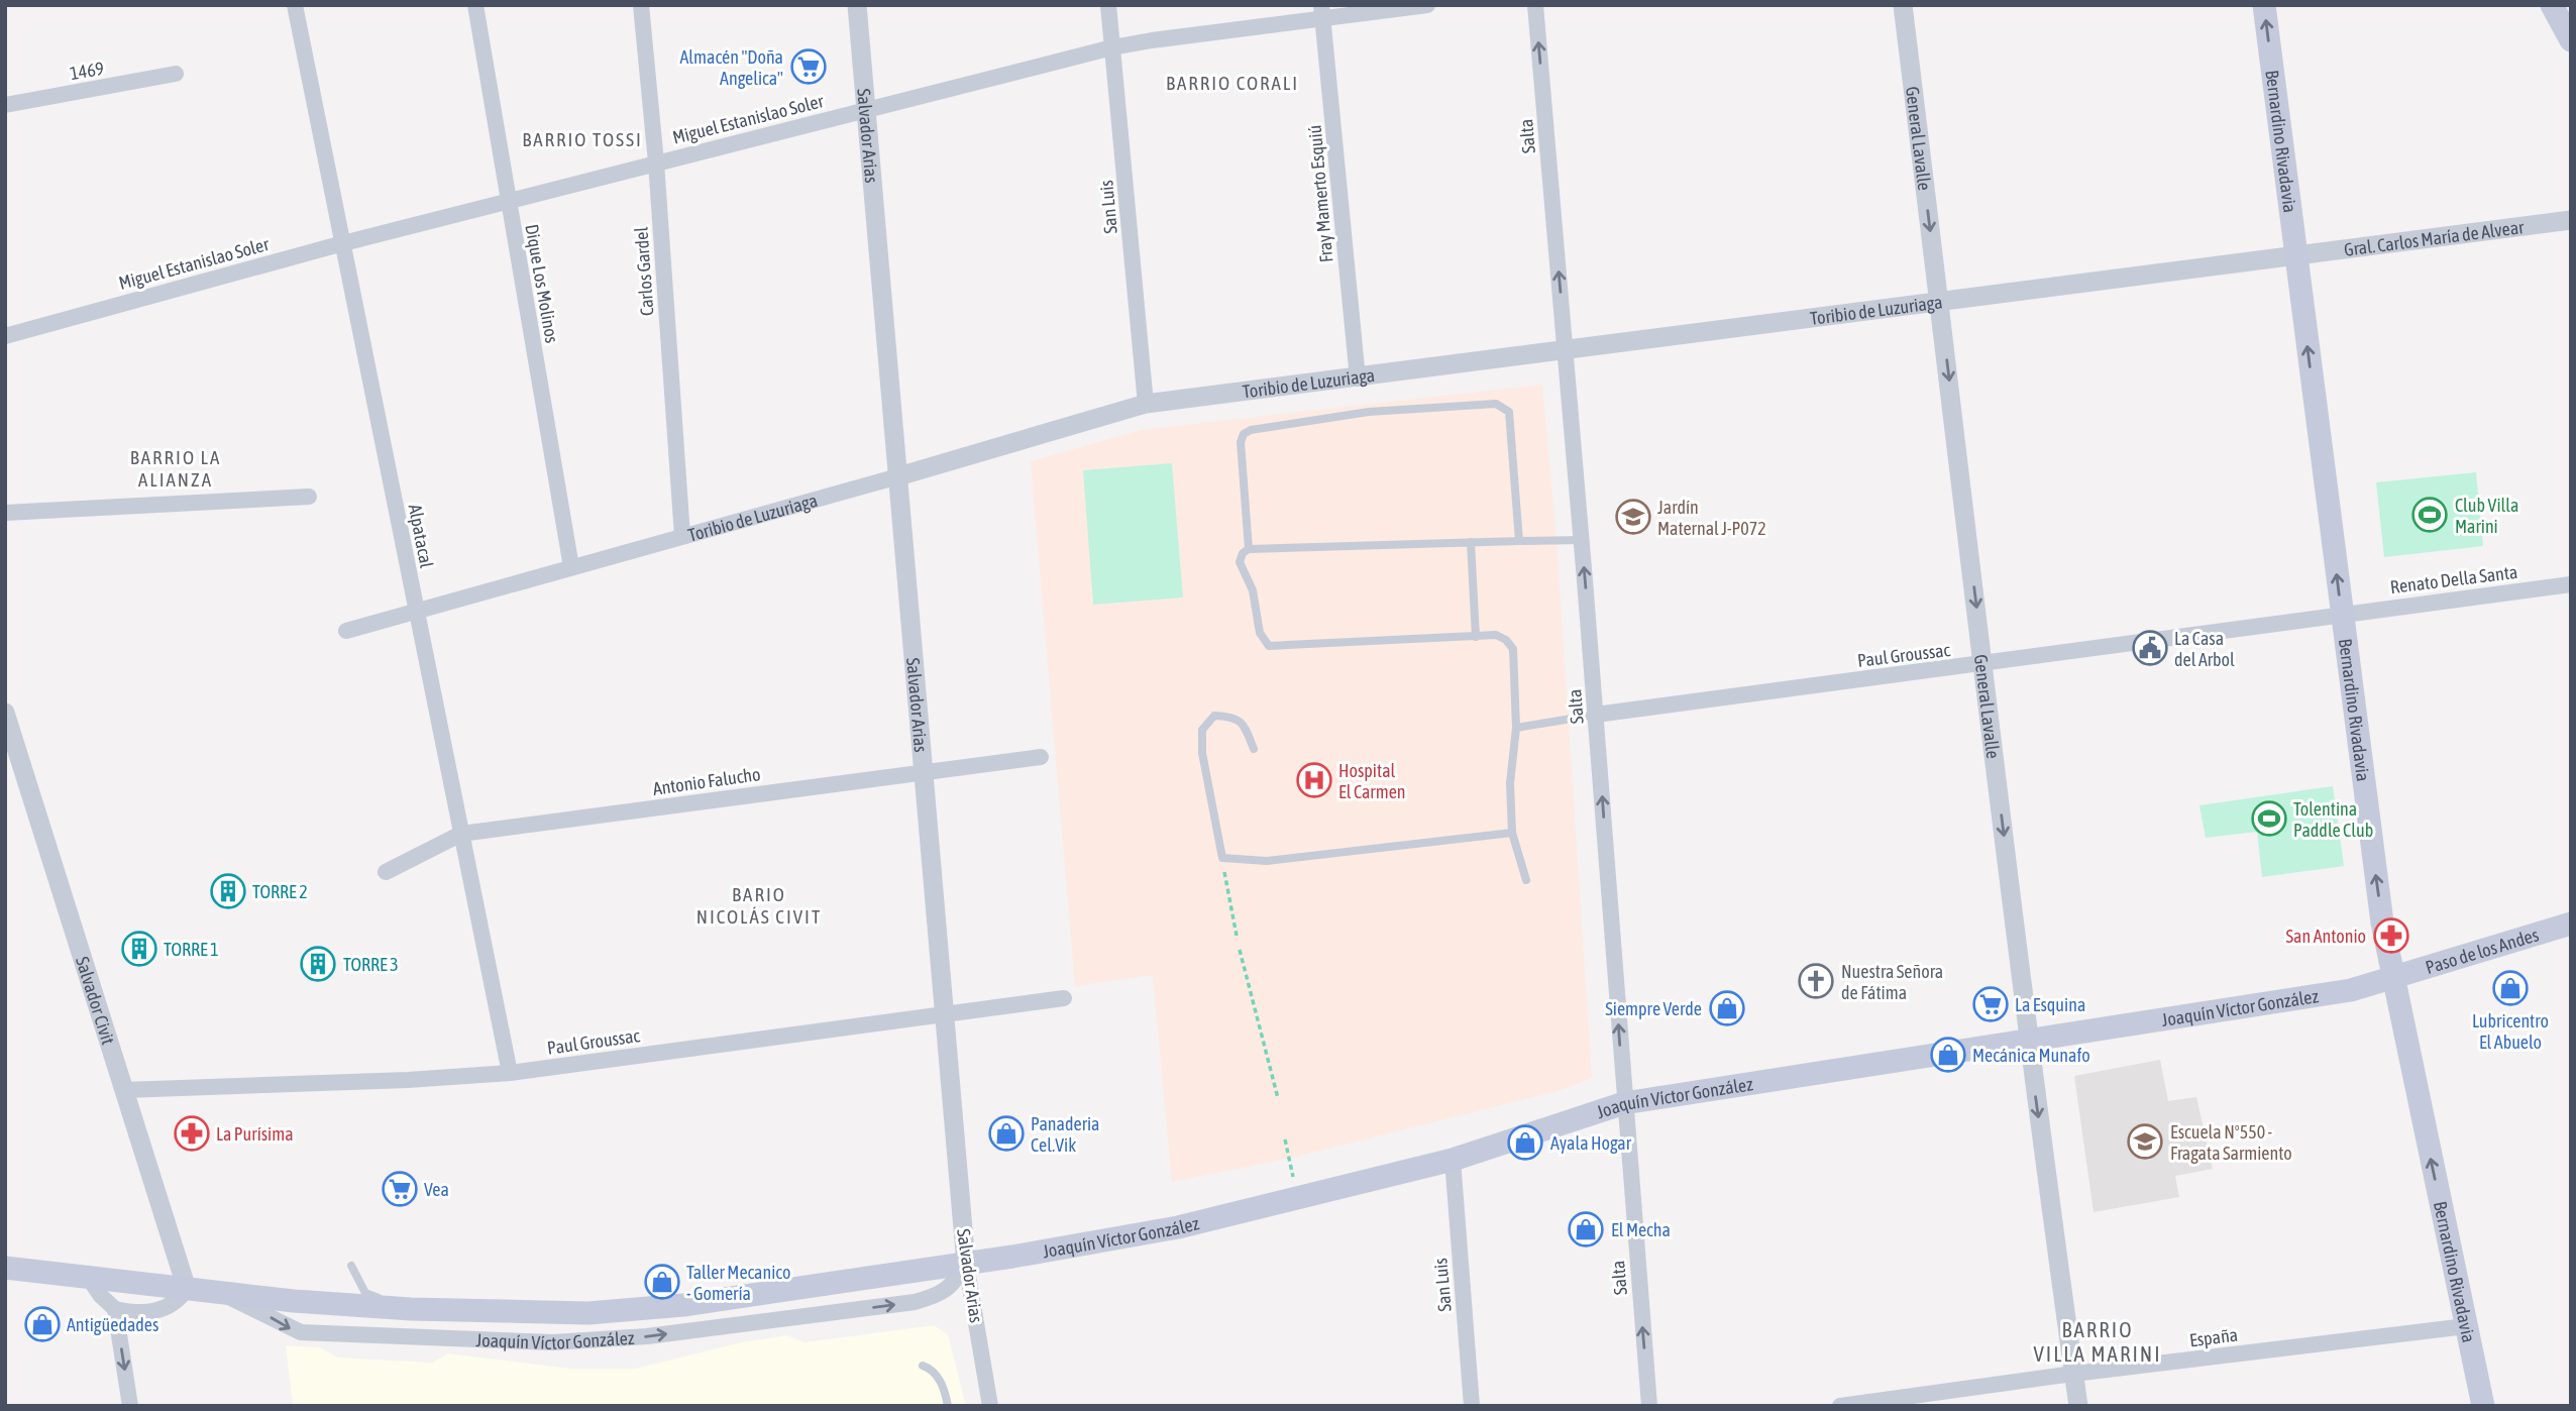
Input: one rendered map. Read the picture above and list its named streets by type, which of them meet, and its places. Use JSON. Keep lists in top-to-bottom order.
{
  "streets": {
    "main road": ["Bernardino Rivadavia", "Paso de los Andes", "Joaquín Víctor González"],
    "street": [
      "1469",
      "Miguel Estanislao Soler",
      "Salvador Arias",
      "Salta",
      "General Lavalle",
      "Fray Mamerto Esquiú",
      "San Luis",
      "Gral. Carlos María de Alvear",
      "Carlos Gardel",
      "Dique Los Molinos",
      "Toribio de Luzuriaga",
      "Alpatacal",
      "Renato Della Santa",
      "Paul Groussac",
      "Antonio Falucho",
      "Salvador Civit",
      "España"
    ]
  },
  "crossings": [
    ["Miguel Estanislao Soler", "Salvador Arias"],
    ["Miguel Estanislao Soler", "Fray Mamerto Esquiú"],
    ["Miguel Estanislao Soler", "San Luis"],
    ["Miguel Estanislao Soler", "Carlos Gardel"],
    ["Miguel Estanislao Soler", "Dique Los Molinos"],
    ["Miguel Estanislao Soler", "Alpatacal"],
    ["Salvador Arias", "Toribio de Luzuriaga"],
    ["Salvador Arias", "Paul Groussac"],
    ["Salvador Arias", "Antonio Falucho"],
    ["Salvador Arias", "Joaquín Víctor González"],
    ["Salta", "Toribio de Luzuriaga"],
    ["Salta", "Paul Groussac"],
    ["Salta", "Joaquín Víctor González"],
    ["General Lavalle", "Toribio de Luzuriaga"],
    ["General Lavalle", "Paul Groussac"],
    ["General Lavalle", "Joaquín Víctor González"],
    ["General Lavalle", "España"],
    ["Bernardino Rivadavia", "Gral. Carlos María de Alvear"],
    ["Bernardino Rivadavia", "Toribio de Luzuriaga"],
    ["Bernardino Rivadavia", "Renato Della Santa"],
    ["Bernardino Rivadavia", "Paul Groussac"],
    ["Bernardino Rivadavia", "Paso de los Andes"],
    ["Bernardino Rivadavia", "Joaquín Víctor González"],
    ["Bernardino Rivadavia", "España"],
    ["Fray Mamerto Esquiú", "Toribio de Luzuriaga"],
    ["San Luis", "Toribio de Luzuriaga"],
    ["San Luis", "Joaquín Víctor González"],
    ["Gral. Carlos María de Alvear", "Toribio de Luzuriaga"],
    ["Carlos Gardel", "Toribio de Luzuriaga"],
    ["Dique Los Molinos", "Toribio de Luzuriaga"],
    ["Toribio de Luzuriaga", "Alpatacal"],
    ["Alpatacal", "Paul Groussac"],
    ["Alpatacal", "Antonio Falucho"],
    ["Renato Della Santa", "Paul Groussac"],
    ["Paul Groussac", "Salvador Civit"],
    ["Paso de los Andes", "Joaquín Víctor González"],
    ["Salvador Civit", "Joaquín Víctor González"]
  ],
  "one_way": ["Salta", "General Lavalle", "Bernardino Rivadavia"],
  "districts": [
    "BARRIO CORALI",
    "BARRIO TOSSI",
    "BARRIO LA ALIANZA",
    "BARIO NICOLÁS CIVIT",
    "BARRIO VILLA MARINI"
  ],
  "places": {
    "supermarket": ["Almacén \"Doña Angelica\"", "La Esquina", "Vea"],
    "sports": ["Club Villa Marini", "Tolentina Paddle Club"],
    "school or university": ["Jardín Maternal J-P072", "Escuela N°550 - Fragata Sarmiento"],
    "public building": ["La Casa del Arbol"],
    "hospital": ["Hospital El Carmen"],
    "building": ["TORRE 2", "TORRE 1", "TORRE 3"],
    "pharmacy": ["San Antonio", "La Purísima"],
    "church": ["Nuestra Señora de Fátima"],
    "shop": [
      "Lubricentro El Abuelo",
      "Siempre Verde",
      "Mecánica Munafo",
      "Panaderia Cel.Vik",
      "Ayala Hogar",
      "El Mecha",
      "Taller Mecanico - Gomería",
      "Antigüedades"
    ]
  }
}
